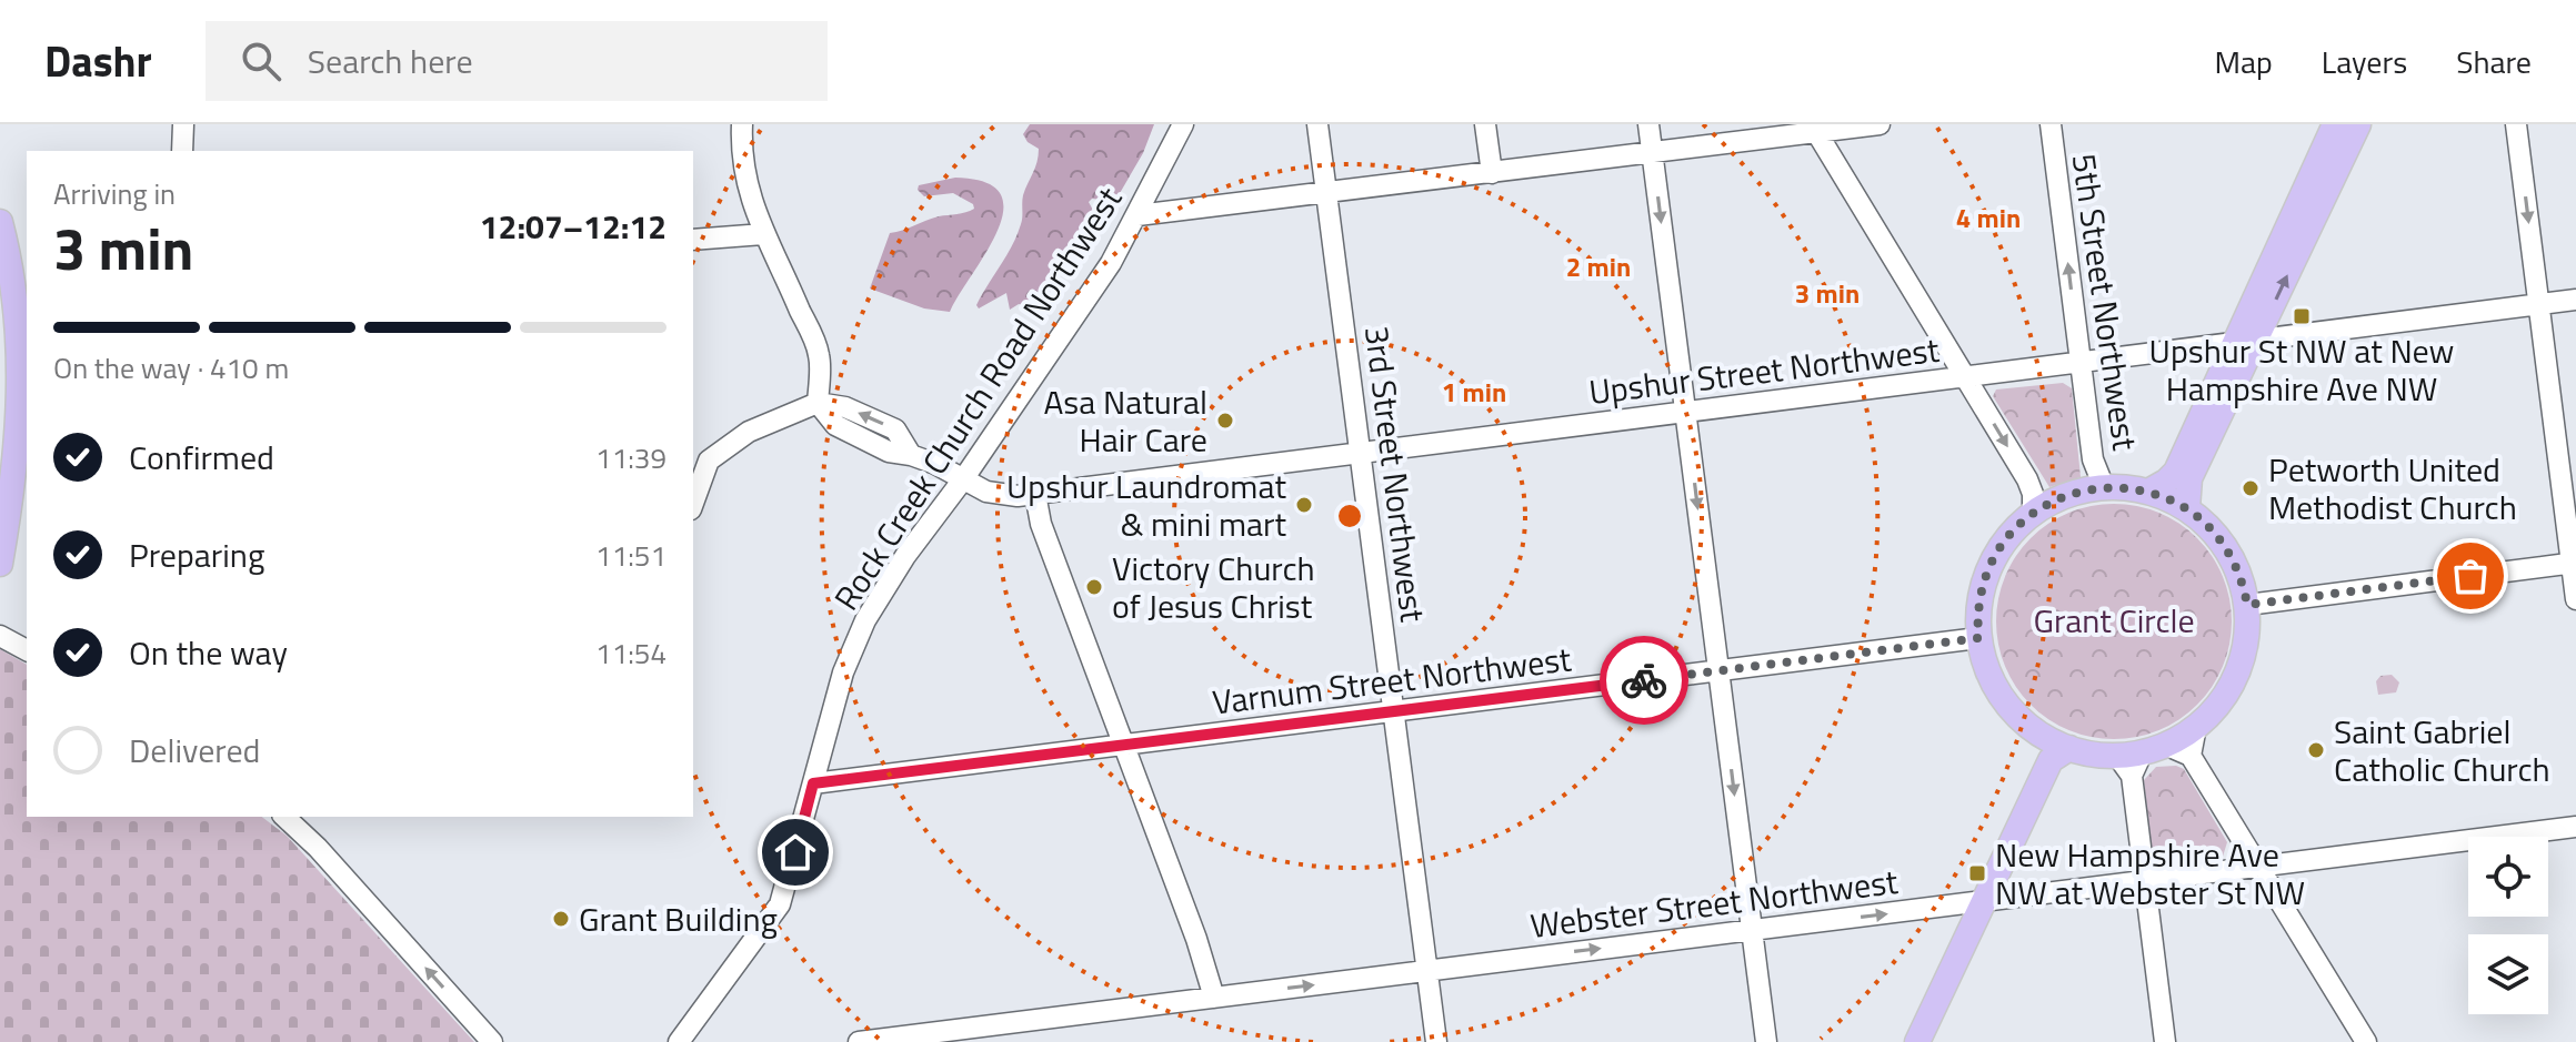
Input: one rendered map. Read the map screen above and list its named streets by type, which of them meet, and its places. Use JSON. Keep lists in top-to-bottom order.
{
  "streets": {
    "street": [
      "5th Street Northwest",
      "Upshur Street Northwest",
      "Rock Creek Church Road Northwest",
      "3rd Street Northwest",
      "Varnum Street Northwest",
      "Webster Street Northwest"
    ]
  },
  "crossings": [
    ["5th Street Northwest", "Upshur Street Northwest"],
    ["5th Street Northwest", "Varnum Street Northwest"],
    ["Upshur Street Northwest", "Rock Creek Church Road Northwest"],
    ["Upshur Street Northwest", "3rd Street Northwest"],
    ["Rock Creek Church Road Northwest", "Varnum Street Northwest"],
    ["3rd Street Northwest", "Varnum Street Northwest"],
    ["3rd Street Northwest", "Webster Street Northwest"]
  ],
  "one_way": ["Webster Street Northwest"],
  "parks": ["Grant Circle"],
  "places": {
    "transit": ["Upshur St NW at New Hampshire Ave NW", "New Hampshire Ave NW at Webster St NW"],
    "other": [
      "Asa Natural Hair Care",
      "Petworth United Methodist Church",
      "Upshur Laundromat & mini mart",
      "Victory Church of Jesus Christ",
      "Saint Gabriel Catholic Church",
      "Grant Building"
    ]
  },
  "page": {
    "header": "Dashr",
    "search": "Search here",
    "nav": ["Map", "Layers", "Share"],
    "heading": ["3 min", "Arriving in", "12:07–12:12"],
    "bar": "On the way · 410 m",
    "list": [
      ["Confirmed", "11:39"],
      ["Preparing", "11:51"],
      ["On the way", "11:54"],
      "Delivered"
    ]
  },
  "rings": [
    "4 min",
    "2 min",
    "3 min",
    "1 min"
  ]
}
